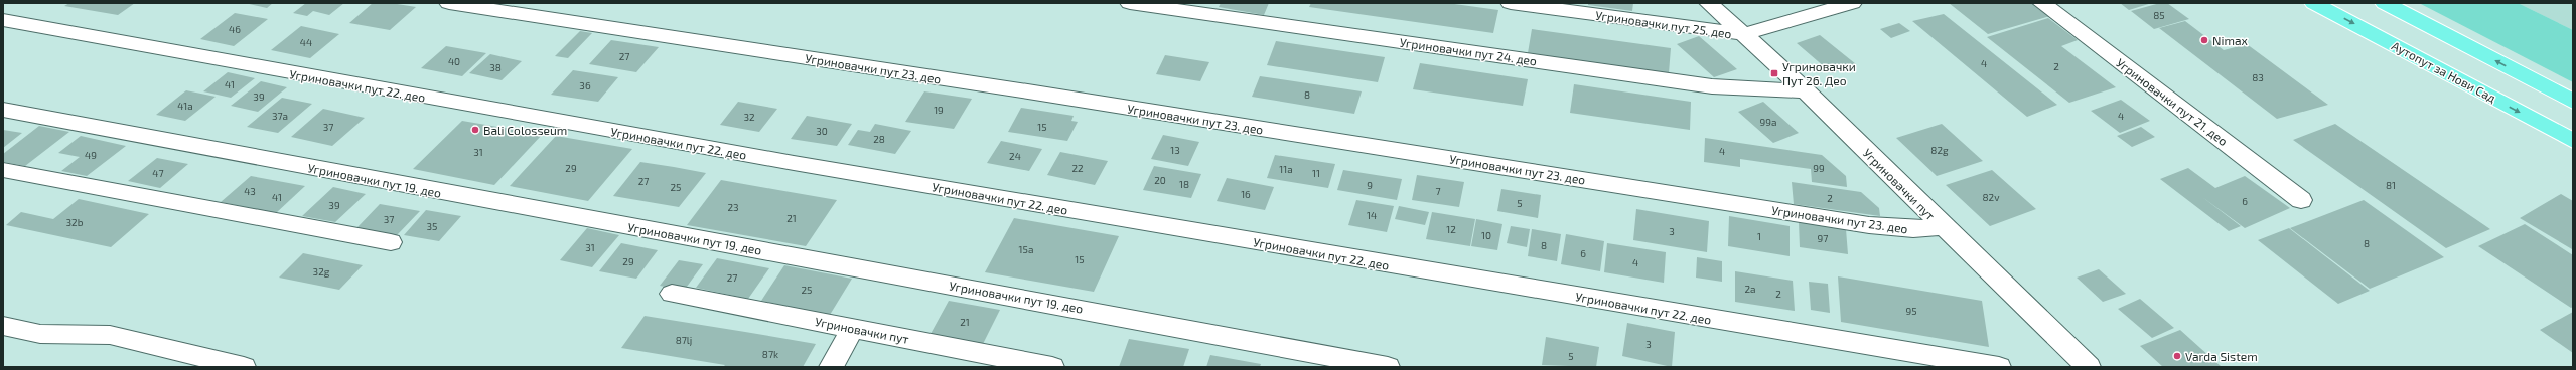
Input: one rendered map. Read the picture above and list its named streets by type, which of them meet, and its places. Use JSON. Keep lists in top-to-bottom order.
{
  "streets": {
    "main road": ["Аутопут за Нови Сад"],
    "street": [
      "Угриновачки пут 25. део",
      "Угриновачки пут 24. део",
      "Угриновачки пут 23. део",
      "Угриновачки пут 22. део",
      "Угриновачки пут 21. део",
      "Угриновачки пут 19. део",
      "Угриновачки пут"
    ]
  },
  "crossings": [
    ["Угриновачки пут 25. део", "Угриновачки пут"],
    ["Угриновачки пут 24. део", "Угриновачки пут"],
    ["Угриновачки пут 23. део", "Угриновачки пут"]
  ],
  "places": {
    "other": ["Nimax", "Bali Colosseum", "Varda Sistem"],
    "transit": ["Угриновачки Пут 26. Део"]
  },
  "house_numbers": [
    "85",
    "46",
    "44",
    "27",
    "40",
    "4",
    "2",
    "38",
    "83",
    "41",
    "36",
    "8",
    "39",
    "41a",
    "19",
    "37a",
    "4",
    "32",
    "99a",
    "37",
    "15",
    "30",
    "28",
    "13",
    "82g",
    "4",
    "31",
    "49",
    "24",
    "29",
    "22",
    "99",
    "11a",
    "47",
    "11",
    "20",
    "27",
    "18",
    "9",
    "81",
    "25",
    "43",
    "7",
    "16",
    "41",
    "82v",
    "2",
    "6",
    "5",
    "39",
    "23",
    "14",
    "21",
    "37",
    "32b",
    "35",
    "12",
    "3",
    "10",
    "1",
    "97",
    "8",
    "8",
    "31",
    "15a",
    "6",
    "15",
    "29",
    "4",
    "32g",
    "27",
    "2a",
    "25",
    "2",
    "95",
    "21",
    "87lj",
    "3",
    "87k",
    "5"
  ]
}
